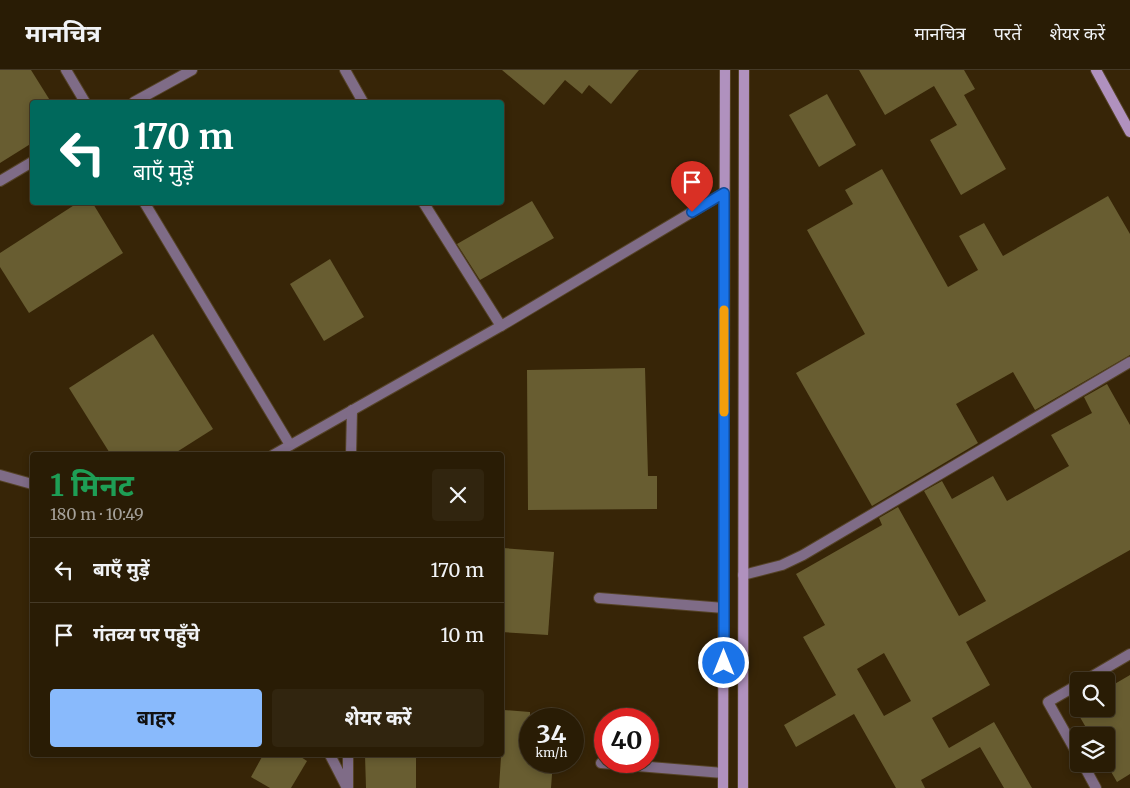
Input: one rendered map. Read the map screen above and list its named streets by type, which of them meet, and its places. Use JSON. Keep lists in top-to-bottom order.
{
  "page": {
    "header": "मानचित्र",
    "nav": ["मानचित्र", "परतें", "शेयर करें"],
    "turn": ["170 m", "बाएँ मुड़ें"],
    "heading": ["1 मिनट", "180 m · 10:49"],
    "list": [
      {
        "name": "बाएँ मुड़ें",
        "value": "170 m"
      },
      {
        "name": "गंतव्य पर पहुँचे",
        "value": "10 m"
      }
    ],
    "buttons": ["बाहर", "शेयर करें"],
    "speed": "34 km/h",
    "limit": "40"
  }
}
